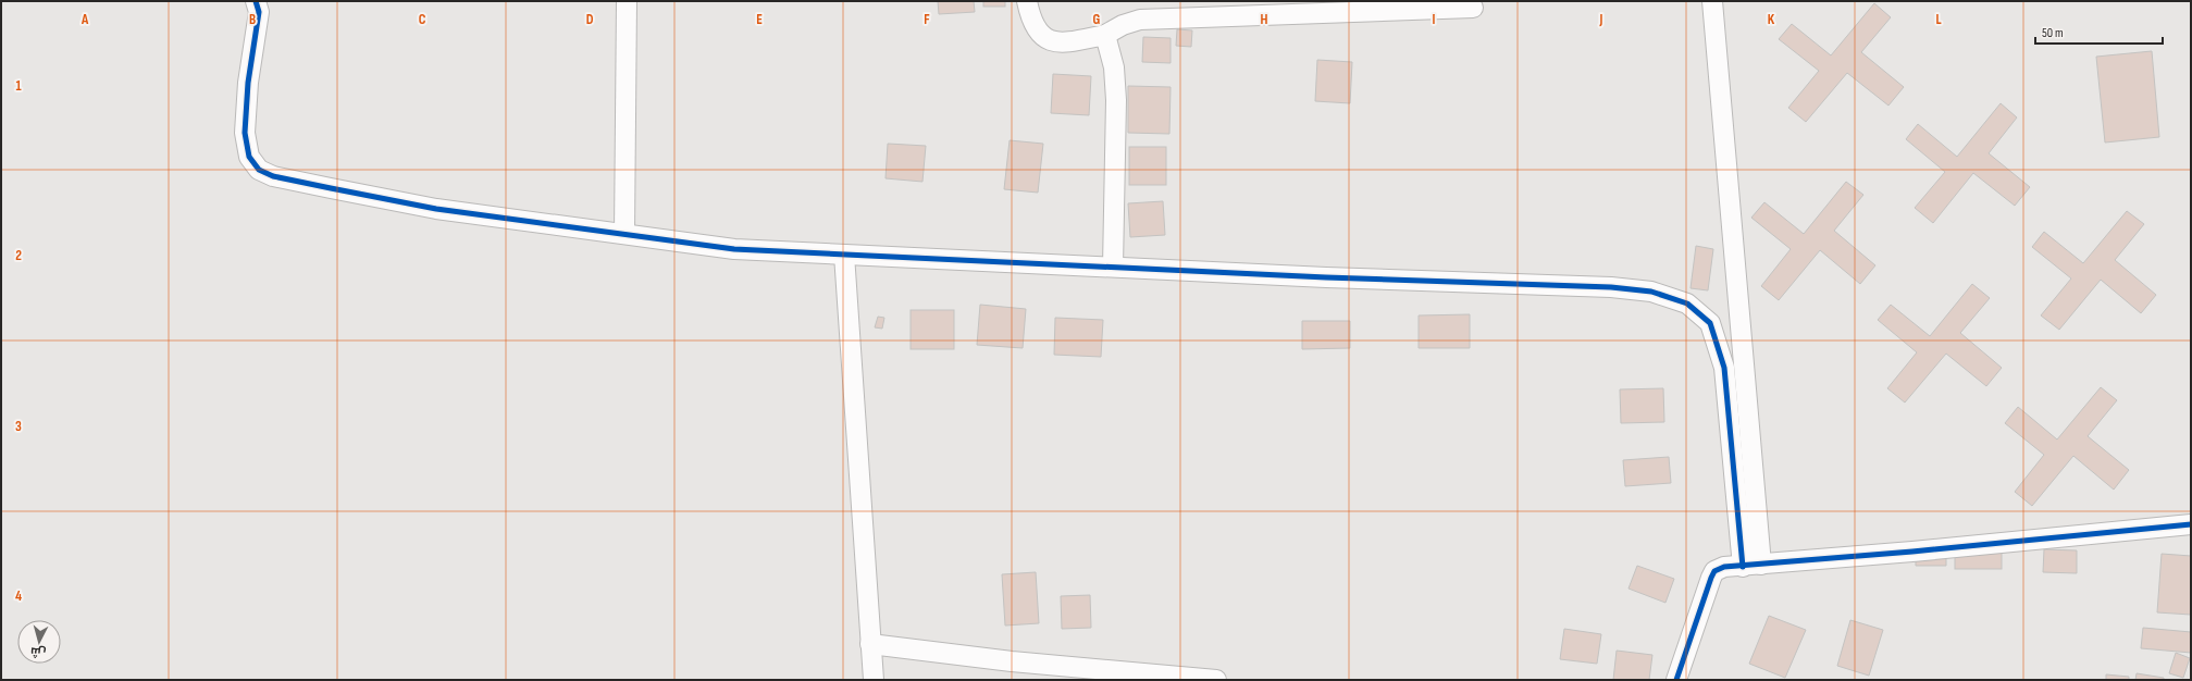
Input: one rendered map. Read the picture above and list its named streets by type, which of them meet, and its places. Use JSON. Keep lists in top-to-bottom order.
{
  "scale_bar": "50 m",
  "north": "bottom",
  "grid": {
    "columns": [
      "A",
      "B",
      "C",
      "D",
      "E",
      "F",
      "G",
      "H",
      "I",
      "J",
      "K",
      "L"
    ],
    "rows": [
      "1",
      "2",
      "3",
      "4"
    ]
  }
}
